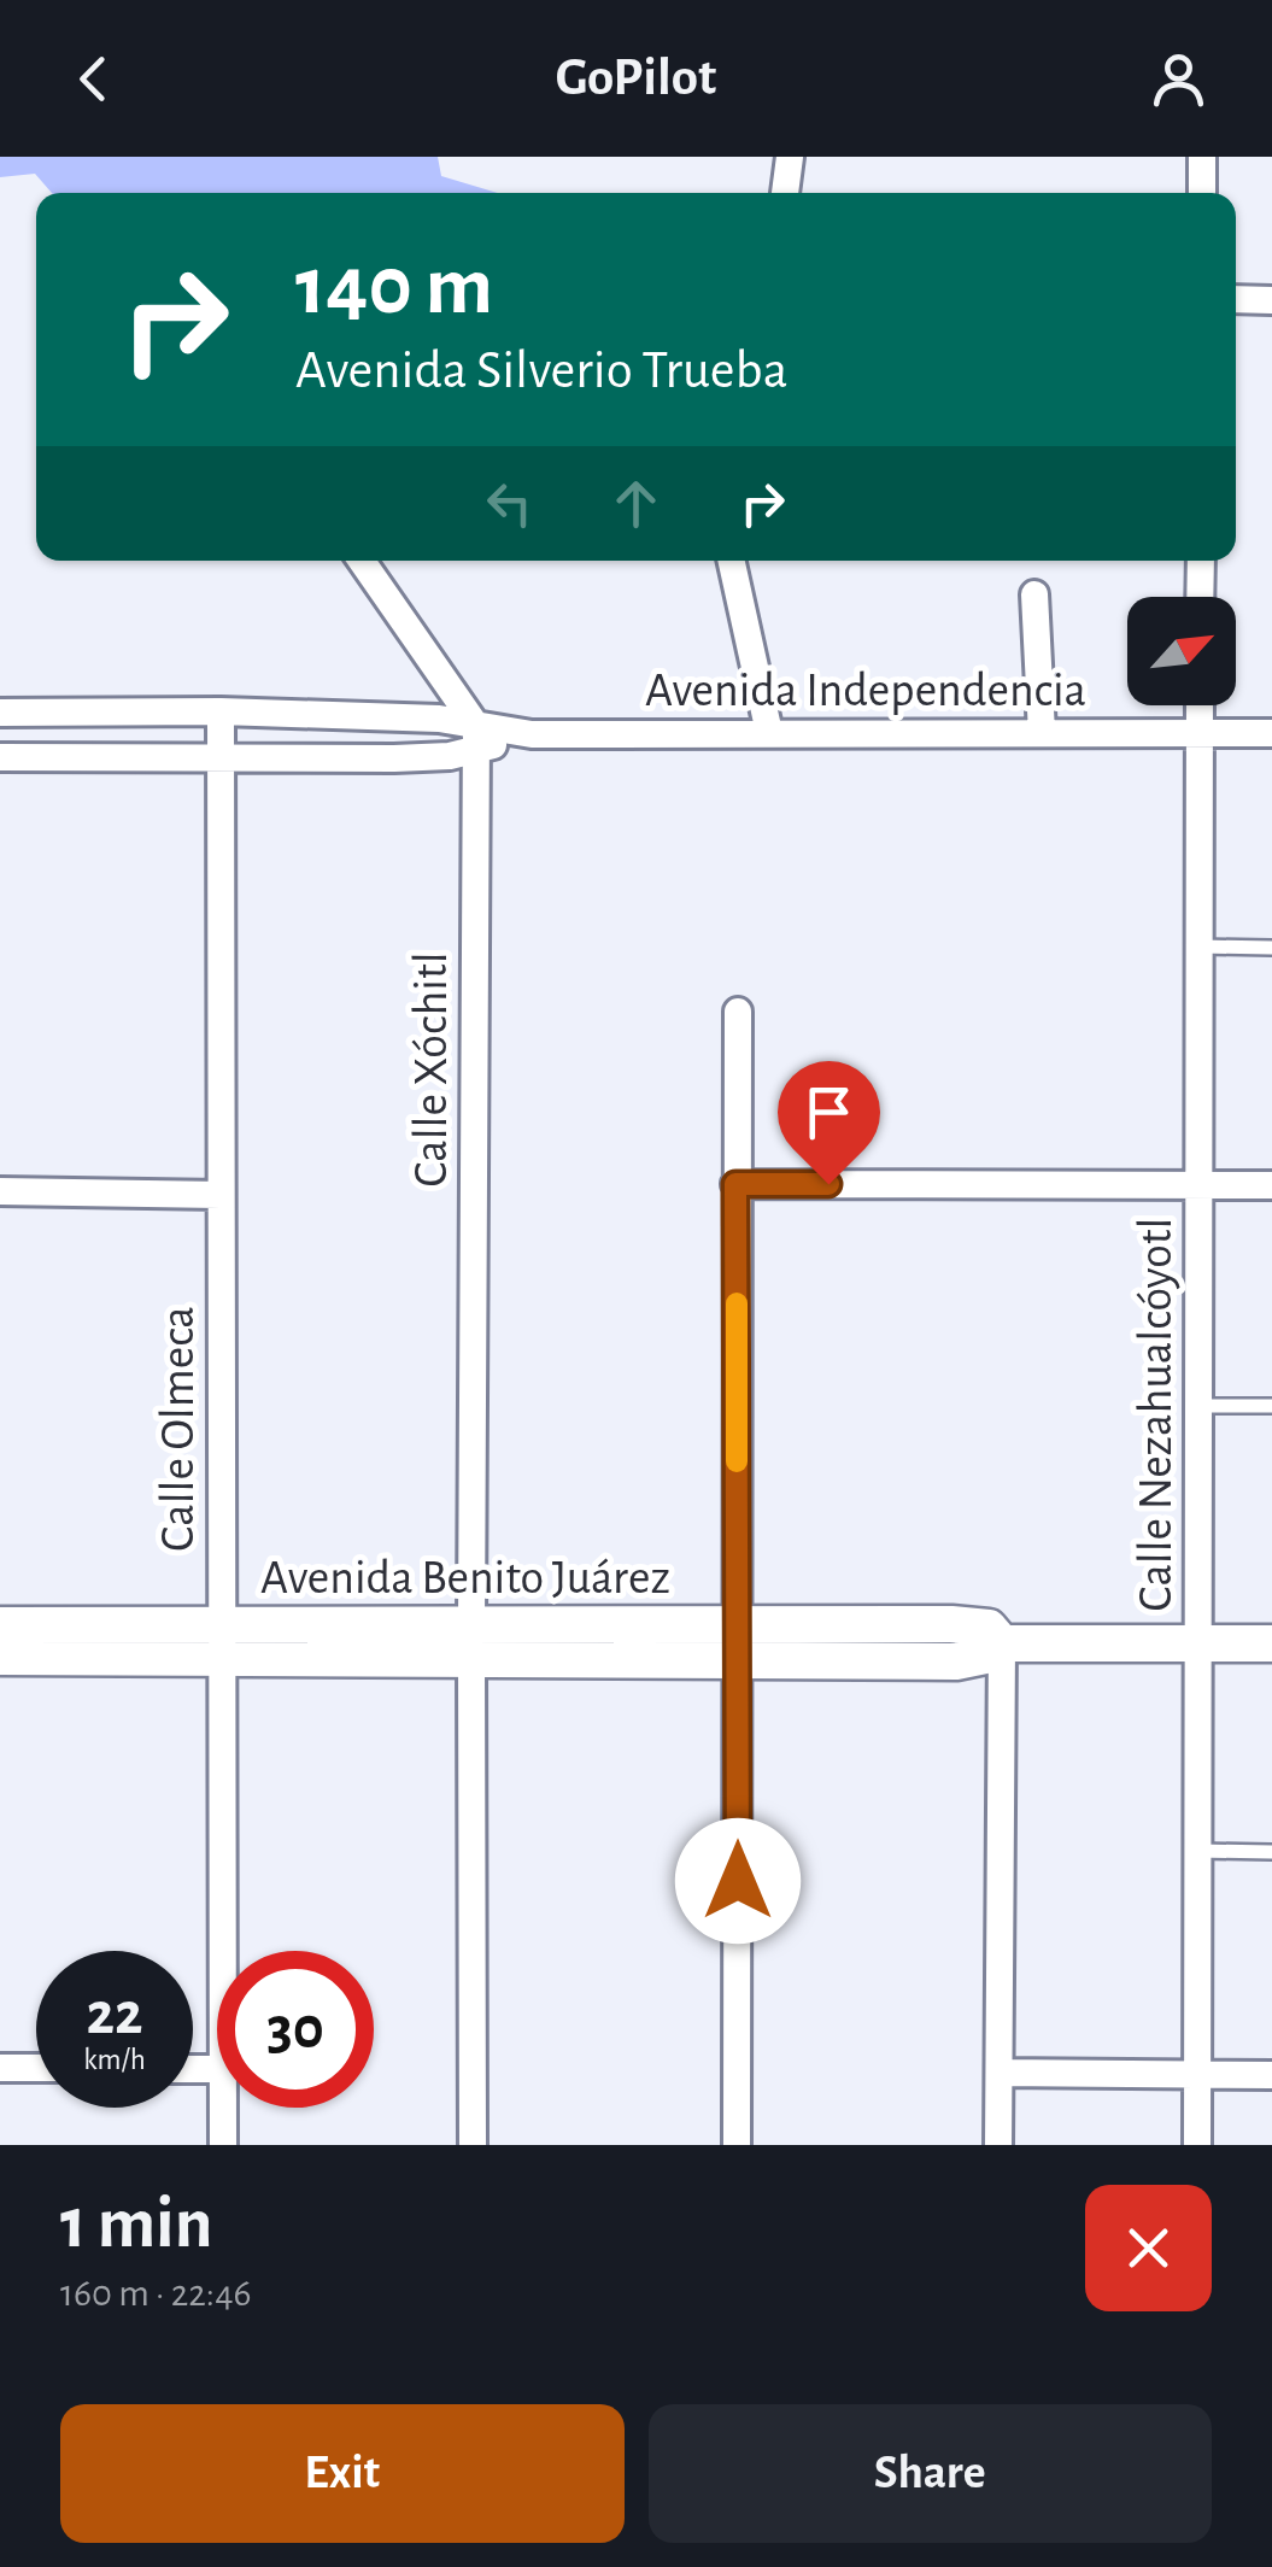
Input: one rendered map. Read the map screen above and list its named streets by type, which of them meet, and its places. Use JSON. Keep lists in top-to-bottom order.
{
  "streets": {
    "street": [
      "Avenida Independencia",
      "Calle Xóchitl",
      "Calle Nezahualcóyotl",
      "Calle Olmeca",
      "Avenida Benito Juárez"
    ]
  },
  "crossings": [
    ["Avenida Independencia", "Calle Xóchitl"],
    ["Avenida Independencia", "Calle Nezahualcóyotl"],
    ["Avenida Independencia", "Calle Olmeca"],
    ["Calle Xóchitl", "Avenida Benito Juárez"],
    ["Calle Nezahualcóyotl", "Avenida Benito Juárez"],
    ["Calle Olmeca", "Avenida Benito Juárez"]
  ],
  "north": "top right",
  "page": {
    "header": "GoPilot",
    "turn": ["140 m", "Avenida Silverio Trueba"],
    "speed": "22 km/h",
    "limit": "30",
    "heading": ["1 min", "160 m · 22:46"],
    "buttons": ["Exit", "Share"]
  }
}
